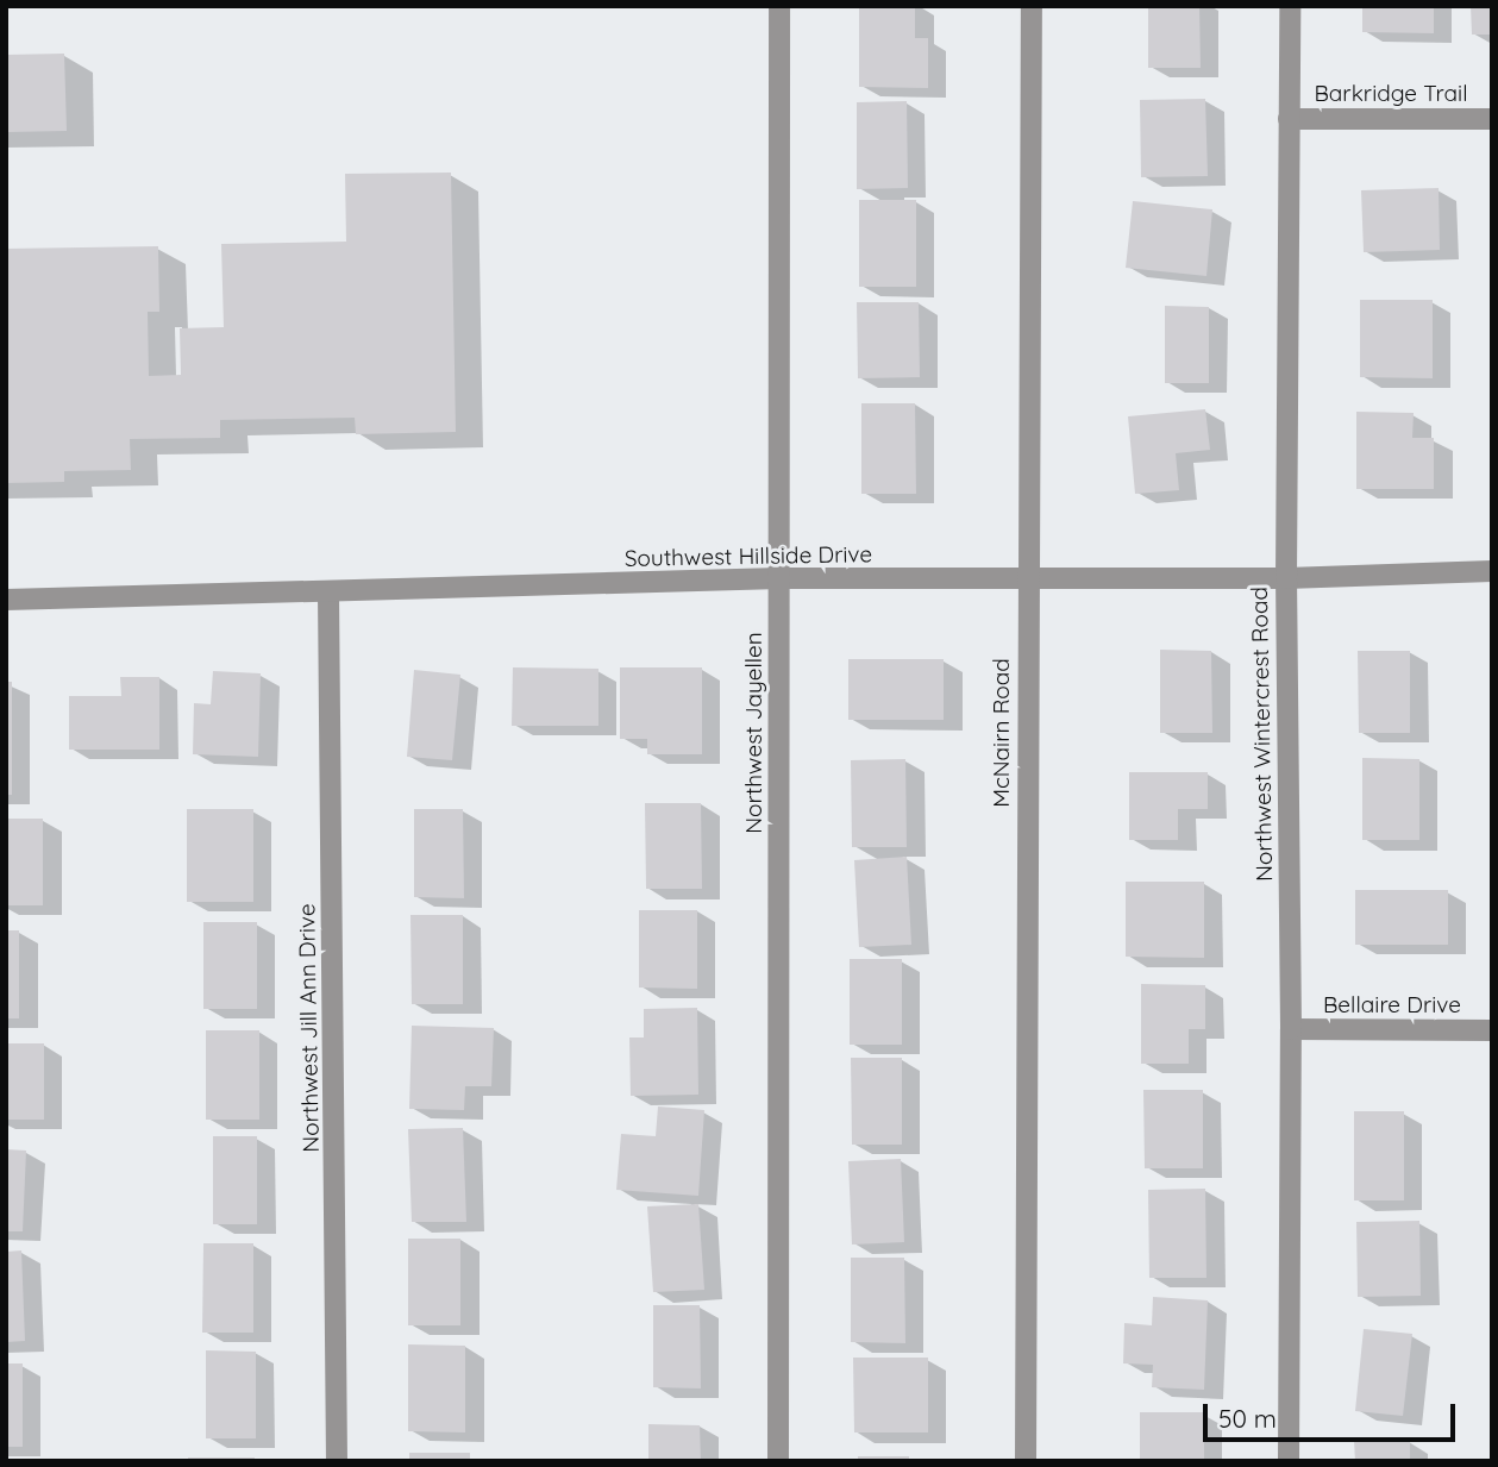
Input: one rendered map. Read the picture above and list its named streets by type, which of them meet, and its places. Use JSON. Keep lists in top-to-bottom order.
{
  "streets": {
    "street": [
      "Barkridge Trail",
      "Southwest Hillside Drive",
      "Northwest Jayellen",
      "McNairn Road",
      "Northwest Wintercrest Road",
      "Bellaire Drive",
      "Northwest Jill Ann Drive"
    ]
  },
  "crossings": [
    ["Barkridge Trail", "Northwest Wintercrest Road"],
    ["Southwest Hillside Drive", "Northwest Jayellen"],
    ["Southwest Hillside Drive", "McNairn Road"],
    ["Southwest Hillside Drive", "Northwest Wintercrest Road"],
    ["Southwest Hillside Drive", "Northwest Jill Ann Drive"],
    ["Northwest Wintercrest Road", "Bellaire Drive"]
  ],
  "scale_bar": "50 m"
}
